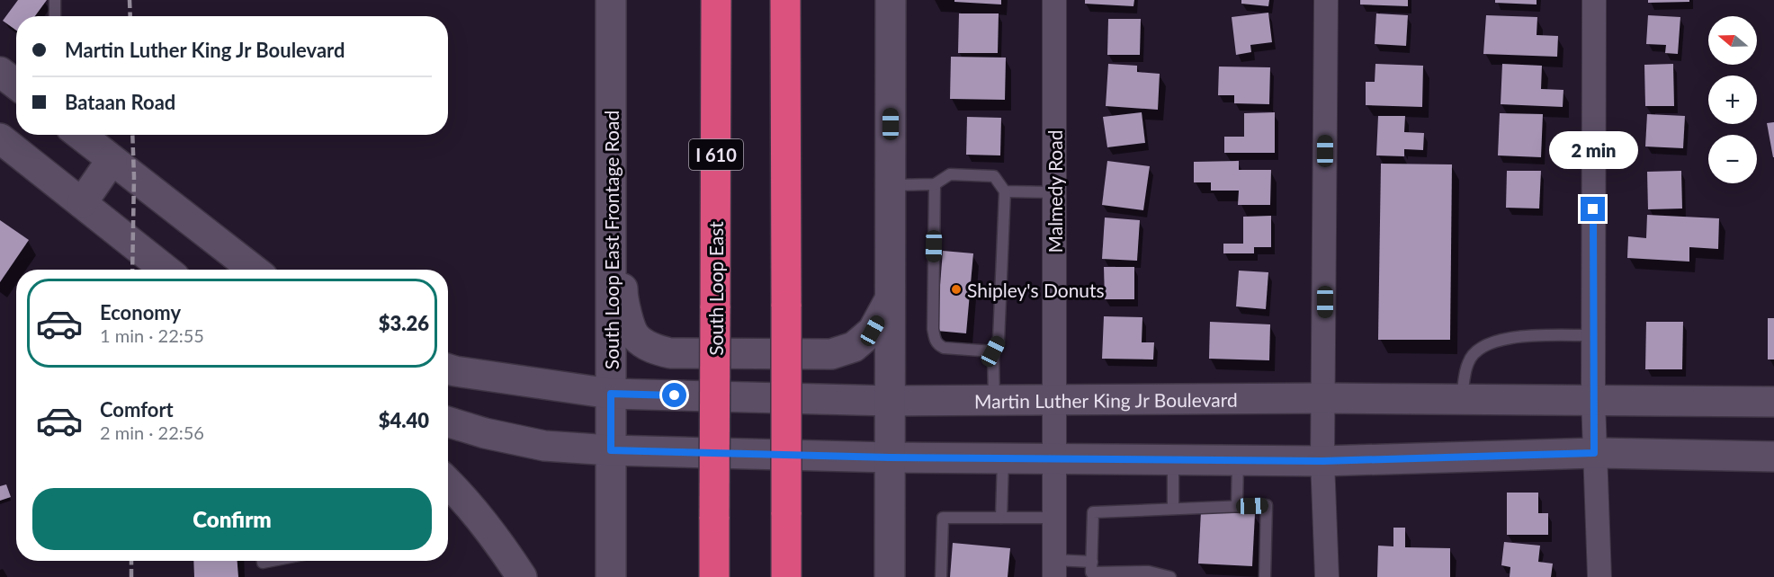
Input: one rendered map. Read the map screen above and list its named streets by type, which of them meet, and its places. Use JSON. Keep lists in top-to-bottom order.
{
  "streets": {
    "highway": ["I 610", "South Loop East"],
    "main road": ["South Loop East Frontage Road", "Martin Luther King Jr Boulevard"],
    "street": ["Malmedy Road"]
  },
  "crossings": [
    ["Malmedy Road", "Martin Luther King Jr Boulevard"],
    ["South Loop East Frontage Road", "Martin Luther King Jr Boulevard"]
  ],
  "places": ["Shipley's Donuts"],
  "north": "left",
  "page": {
    "map_buttons": ["+", "−"],
    "banner": ["Martin Luther King Jr Boulevard", "Bataan Road"],
    "bubble": "2 min",
    "list": [
      {
        "name": "Economy",
        "note": "1 min · 22:55",
        "value": "$3.26"
      },
      {
        "name": "Comfort",
        "note": "2 min · 22:56",
        "value": "$4.40"
      }
    ],
    "buttons": "Confirm"
  }
}
